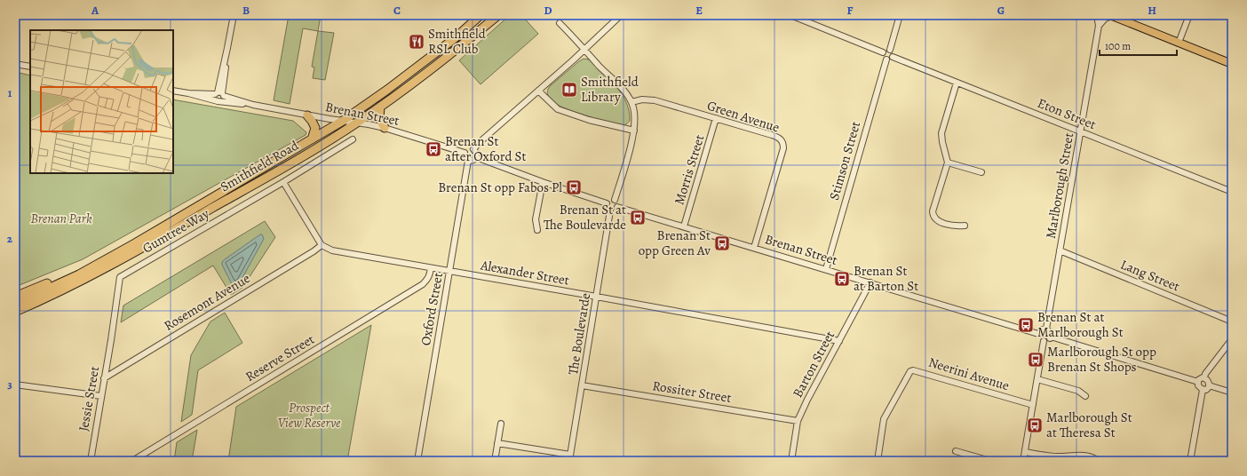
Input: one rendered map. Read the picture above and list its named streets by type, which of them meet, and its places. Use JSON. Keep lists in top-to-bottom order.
{
  "streets": {
    "highway": ["Smithfield Road"],
    "street": [
      "Brenan Street",
      "Eton Street",
      "Green Avenue",
      "Stimson Street",
      "Morris Street",
      "Marlborough Street",
      "Gumtree Way",
      "Alexander Street",
      "Lang Street",
      "Rosemont Avenue",
      "Oxford Street",
      "The Boulevarde",
      "Reserve Street",
      "Barton Street",
      "Neerini Avenue",
      "Rossiter Street",
      "Jessie Street"
    ]
  },
  "crossings": [
    ["Brenan Street", "Green Avenue"],
    ["Brenan Street", "Stimson Street"],
    ["Brenan Street", "Smithfield Road"],
    ["Brenan Street", "Morris Street"],
    ["Brenan Street", "Marlborough Street"],
    ["Brenan Street", "Oxford Street"],
    ["Brenan Street", "The Boulevarde"],
    ["Brenan Street", "Barton Street"],
    ["Eton Street", "Stimson Street"],
    ["Eton Street", "Marlborough Street"],
    ["Green Avenue", "Morris Street"],
    ["Marlborough Street", "Lang Street"],
    ["Gumtree Way", "Jessie Street"],
    ["Alexander Street", "Rosemont Avenue"],
    ["Alexander Street", "Oxford Street"],
    ["Alexander Street", "The Boulevarde"],
    ["Alexander Street", "Reserve Street"],
    ["Alexander Street", "Barton Street"],
    ["Rosemont Avenue", "Jessie Street"],
    ["The Boulevarde", "Rossiter Street"],
    ["Barton Street", "Rossiter Street"]
  ],
  "parks": ["Brenan Park", "Prospect View Reserve"],
  "places": {
    "restaurant": ["Smithfield RSL Club"],
    "library": ["Smithfield Library"],
    "bus stop": [
      "Brenan St after Oxford St",
      "Brenan St opp Fabos Pl",
      "Brenan St at The Boulevarde",
      "Brenan St opp Green Av",
      "Brenan St at Barton St",
      "Brenan St at Marlborough St",
      "Marlborough St opp Brenan St Shops",
      "Marlborough St at Theresa St"
    ]
  },
  "scale_bar": "100 m",
  "grid": {
    "columns": [
      "A",
      "B",
      "C",
      "D",
      "E",
      "F",
      "G",
      "H"
    ],
    "rows": ["1", "2", "3"]
  }
}
